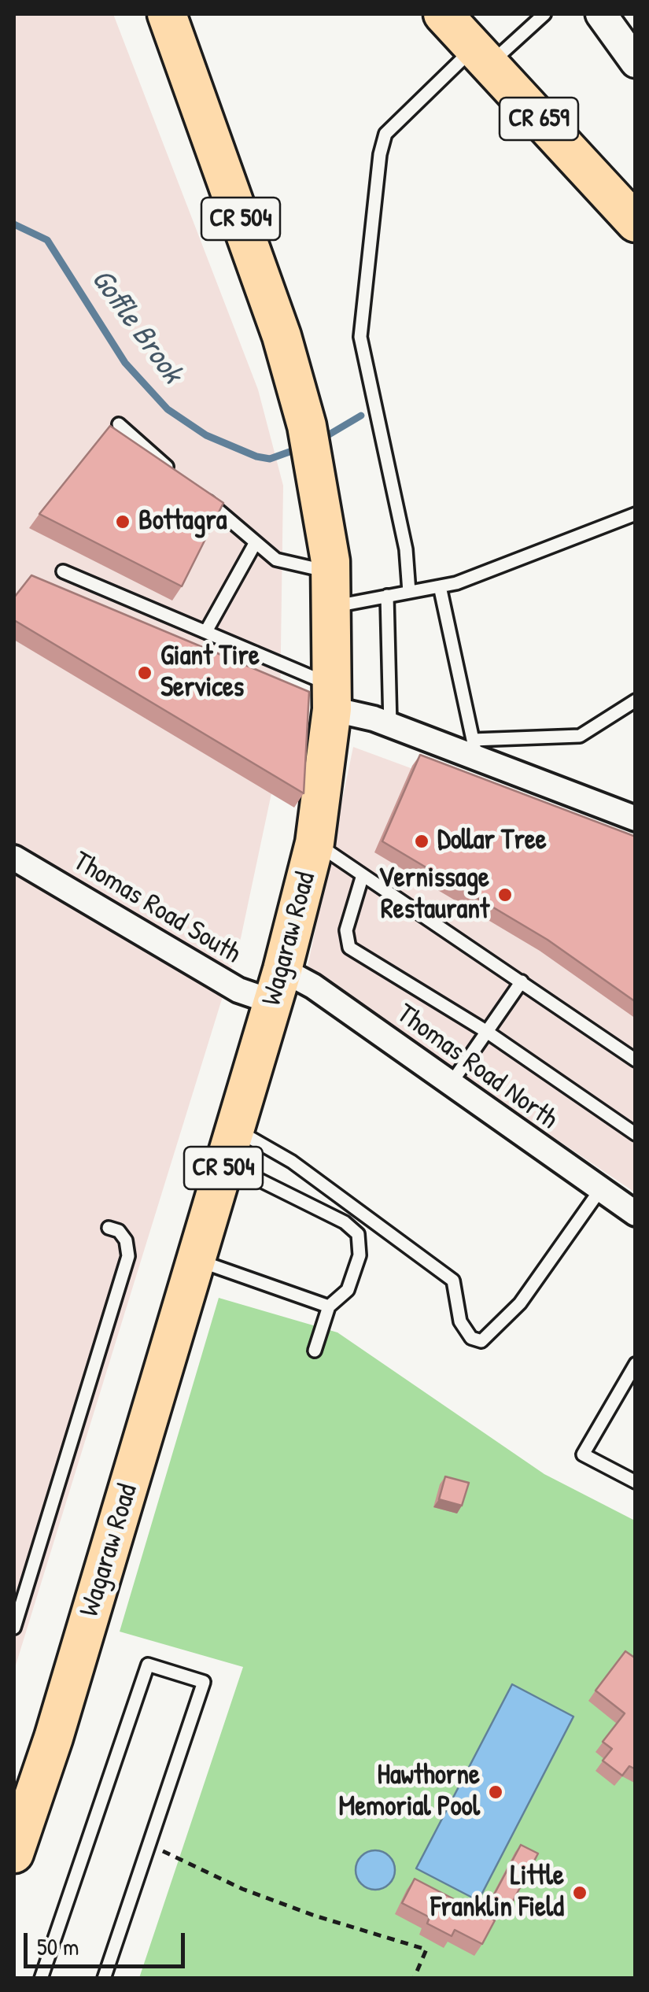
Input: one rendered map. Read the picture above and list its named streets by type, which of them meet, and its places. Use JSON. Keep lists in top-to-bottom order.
{
  "streets": {
    "main road": ["CR 659", "CR 504", "Wagaraw Road"],
    "street": ["Thomas Road South", "Thomas Road North"]
  },
  "crossings": [
    ["Thomas Road South", "Wagaraw Road"],
    ["Thomas Road South", "Thomas Road North"],
    ["Wagaraw Road", "Thomas Road North"]
  ],
  "water": ["Goffle Brook"],
  "places": [
    "Bottagra",
    "Giant Tire Services",
    "Dollar Tree",
    "Vernissage Restaurant",
    "Hawthorne Memorial Pool",
    "Little Franklin Field"
  ],
  "scale_bar": "50 m"
}
